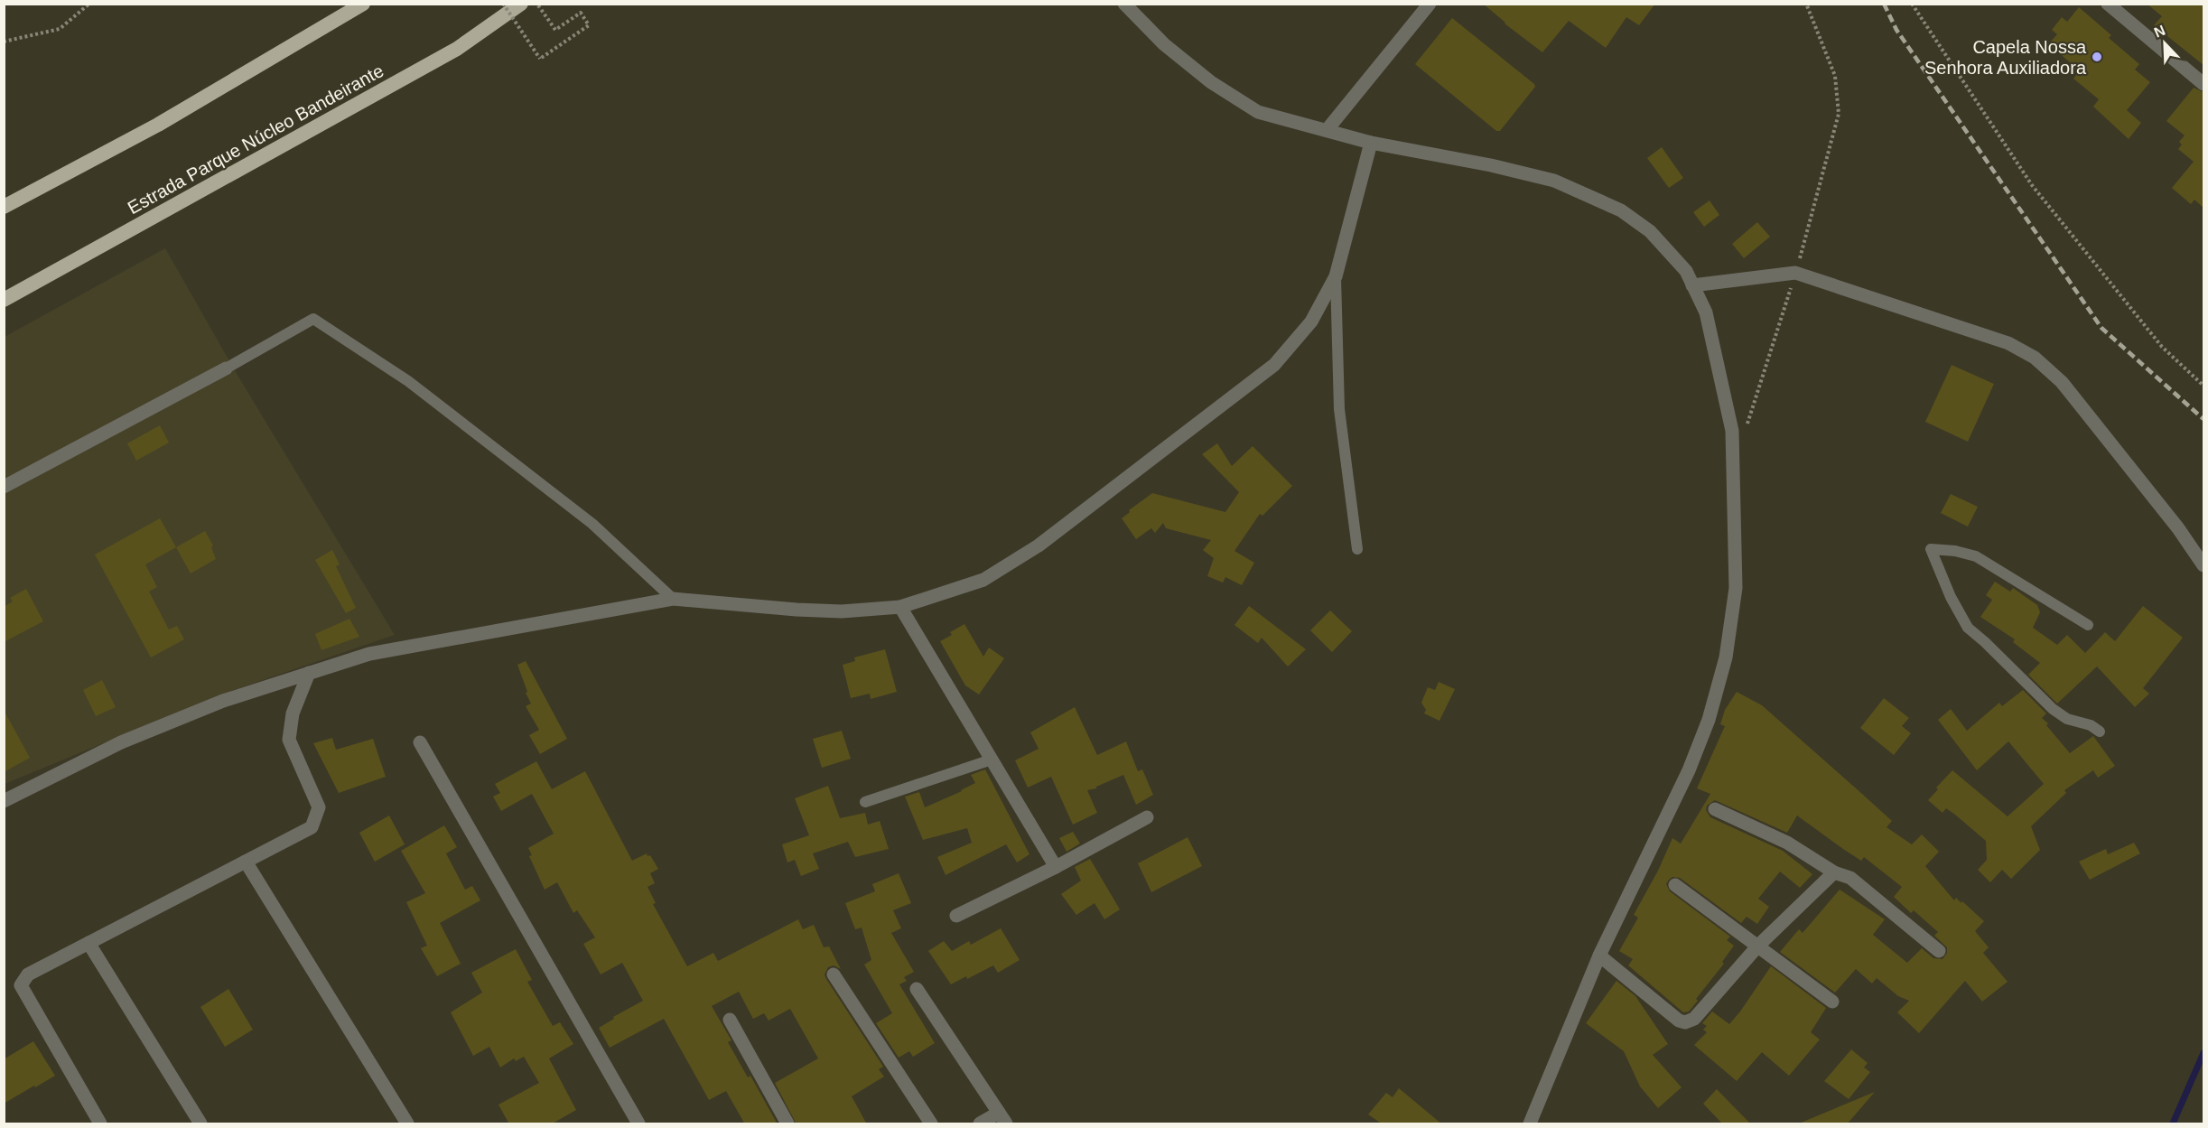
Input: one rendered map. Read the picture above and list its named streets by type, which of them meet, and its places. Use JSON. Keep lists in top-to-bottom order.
{
  "streets": {
    "highway": ["Estrada Parque Núcleo Bandeirante"]
  },
  "places": ["Capela Nossa Senhora Auxiliadora"],
  "north": "top left"
}
